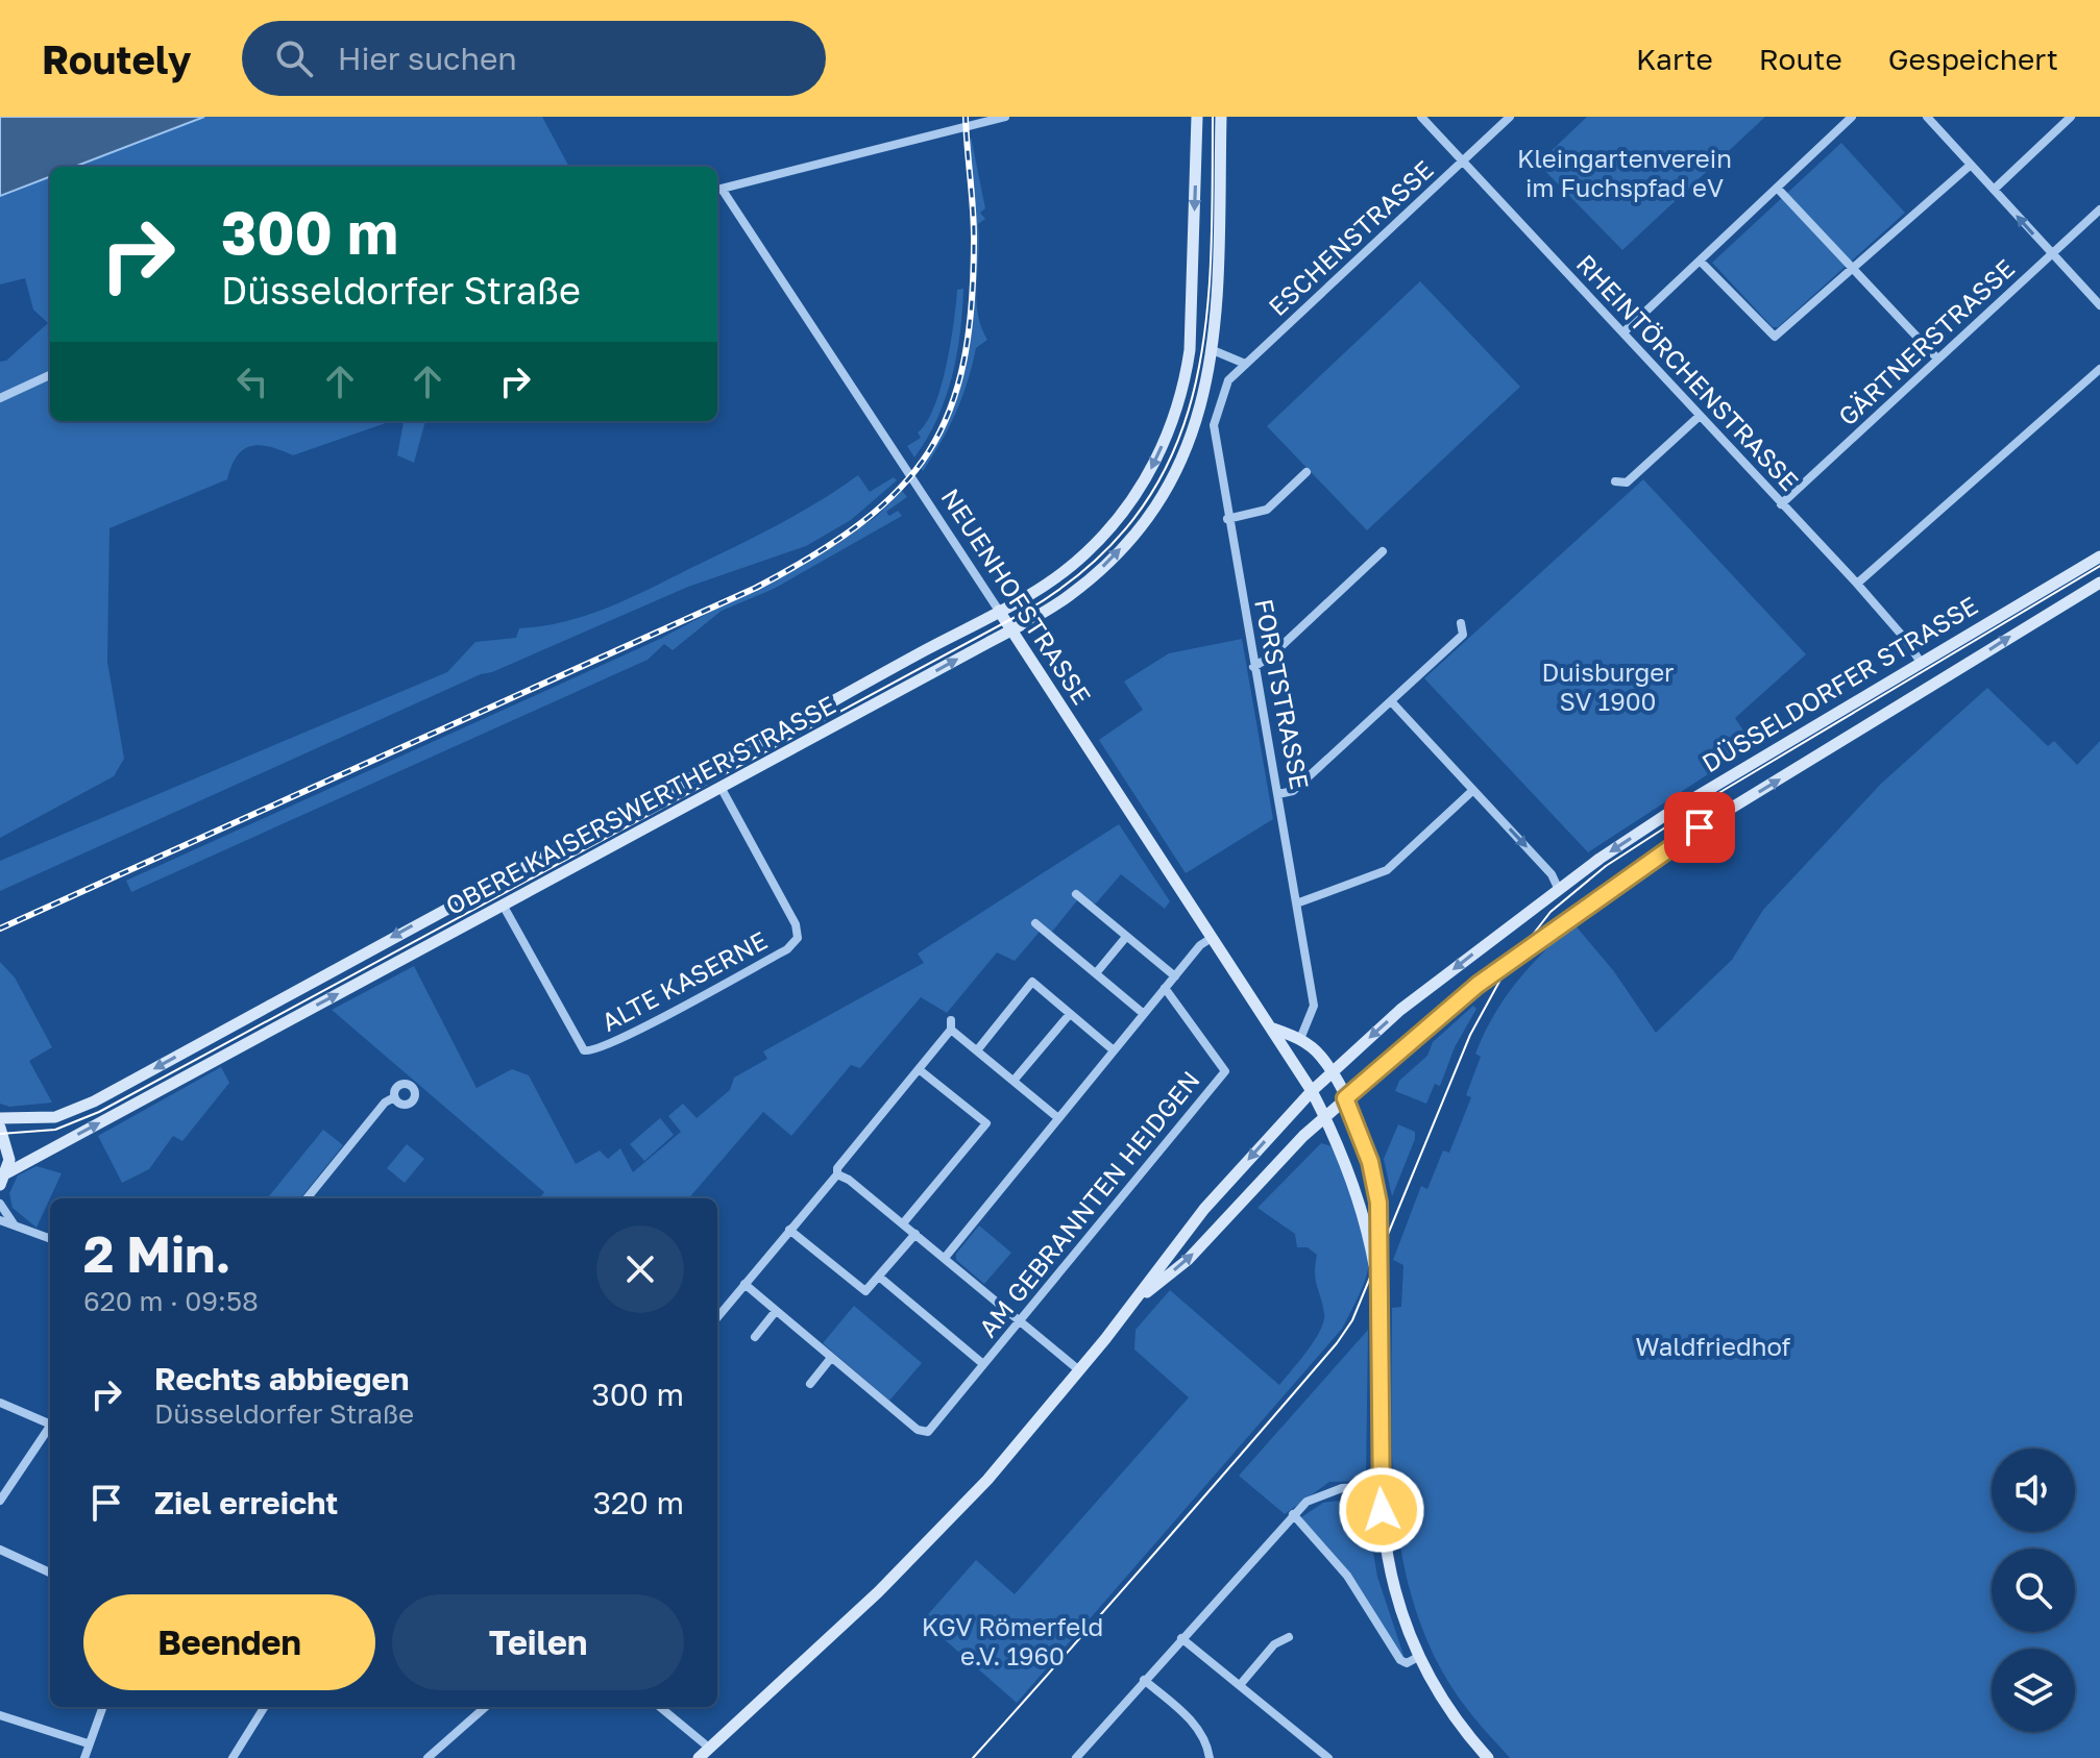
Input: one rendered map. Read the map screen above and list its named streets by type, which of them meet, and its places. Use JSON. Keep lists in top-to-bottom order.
{
  "streets": {
    "street": [
      "ESCHENSTRASSE",
      "GÄRTNERSTRASSE",
      "RHEINTÖRCHENSTRASSE",
      "NEUENHOFSTRASSE",
      "DÜSSELDORFER STRASSE",
      "FORSTSTRASSE",
      "OBERE KAISERSWERTHER STRASSE",
      "ALTE KASERNE",
      "AM GEBRANNTEN HEIDGEN"
    ]
  },
  "crossings": [
    ["ESCHENSTRASSE", "RHEINTÖRCHENSTRASSE"],
    ["ESCHENSTRASSE", "FORSTSTRASSE"],
    ["GÄRTNERSTRASSE", "RHEINTÖRCHENSTRASSE"],
    ["RHEINTÖRCHENSTRASSE", "DÜSSELDORFER STRASSE"],
    ["NEUENHOFSTRASSE", "DÜSSELDORFER STRASSE"],
    ["NEUENHOFSTRASSE", "OBERE KAISERSWERTHER STRASSE"],
    ["OBERE KAISERSWERTHER STRASSE", "ALTE KASERNE"]
  ],
  "parks": [
    "Kleingartenverein im Fuchspfad eV",
    "Duisburger SV 1900",
    "Waldfriedhof",
    "KGV Römerfeld e.V. 1960"
  ],
  "page": {
    "header": "Routely",
    "search": "Hier suchen",
    "nav": ["Karte", "Route", "Gespeichert"],
    "turn": ["300 m", "Düsseldorfer Straße"],
    "heading": ["2 Min.", "620 m · 09:58"],
    "list": [
      {
        "name": "Rechts abbiegen",
        "note": "Düsseldorfer Straße",
        "value": "300 m"
      },
      {
        "name": "Ziel erreicht",
        "value": "320 m"
      }
    ],
    "buttons": ["Beenden", "Teilen"]
  }
}
